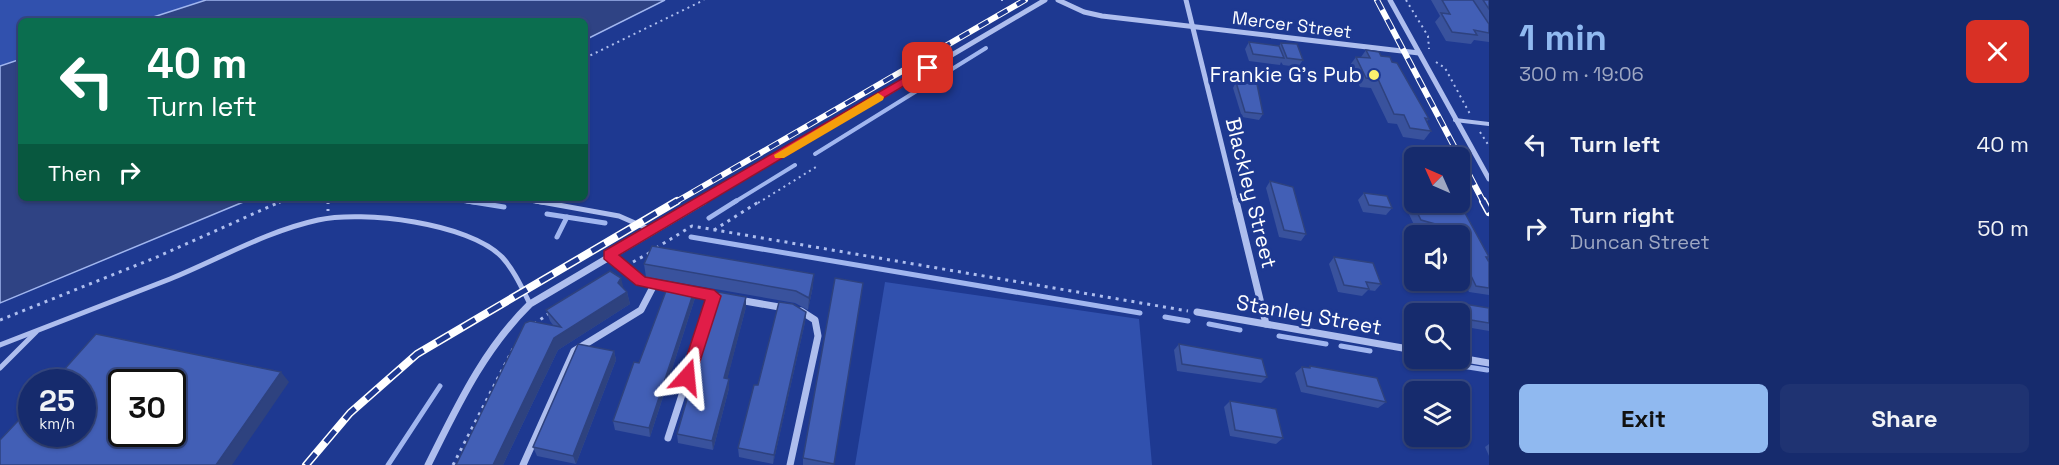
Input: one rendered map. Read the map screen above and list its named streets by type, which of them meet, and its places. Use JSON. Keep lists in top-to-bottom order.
{
  "streets": {
    "street": ["Mercer Street", "Blackley Street", "Stanley Street"]
  },
  "crossings": [
    ["Mercer Street", "Blackley Street"],
    ["Blackley Street", "Stanley Street"]
  ],
  "places": ["Frankie G's Pub"],
  "north": "top left",
  "page": {
    "heading": ["1 min", "300 m · 19:06"],
    "turn": ["40 m", "Turn left"],
    "list": [
      {
        "name": "Turn left",
        "value": "40 m"
      },
      {
        "name": "Turn right",
        "note": "Duncan Street",
        "value": "50 m"
      }
    ],
    "then": "Then",
    "speed": "25 km/h",
    "limit": "30",
    "buttons": ["Exit", "Share"]
  }
}
